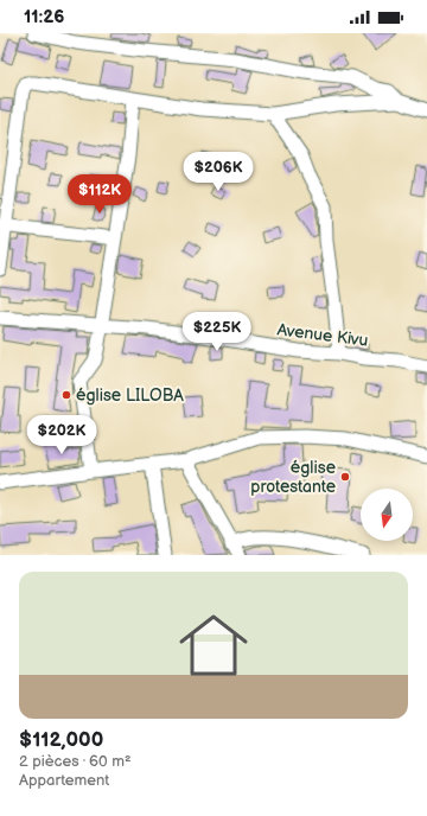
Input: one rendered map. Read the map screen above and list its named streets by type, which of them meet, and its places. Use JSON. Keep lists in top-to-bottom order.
{
  "streets": {
    "street": ["Avenue Kivu"]
  },
  "places": ["église LILOBA", "église protestante"],
  "north": "bottom",
  "page": {
    "status": "11:26",
    "price": [
      "$206K",
      "$112K",
      "$225K",
      "$202K"
    ],
    "list": [
      {
        "name": "$112,000",
        "note": "2 pièces · 60 m² · Appartement"
      }
    ]
  }
}
